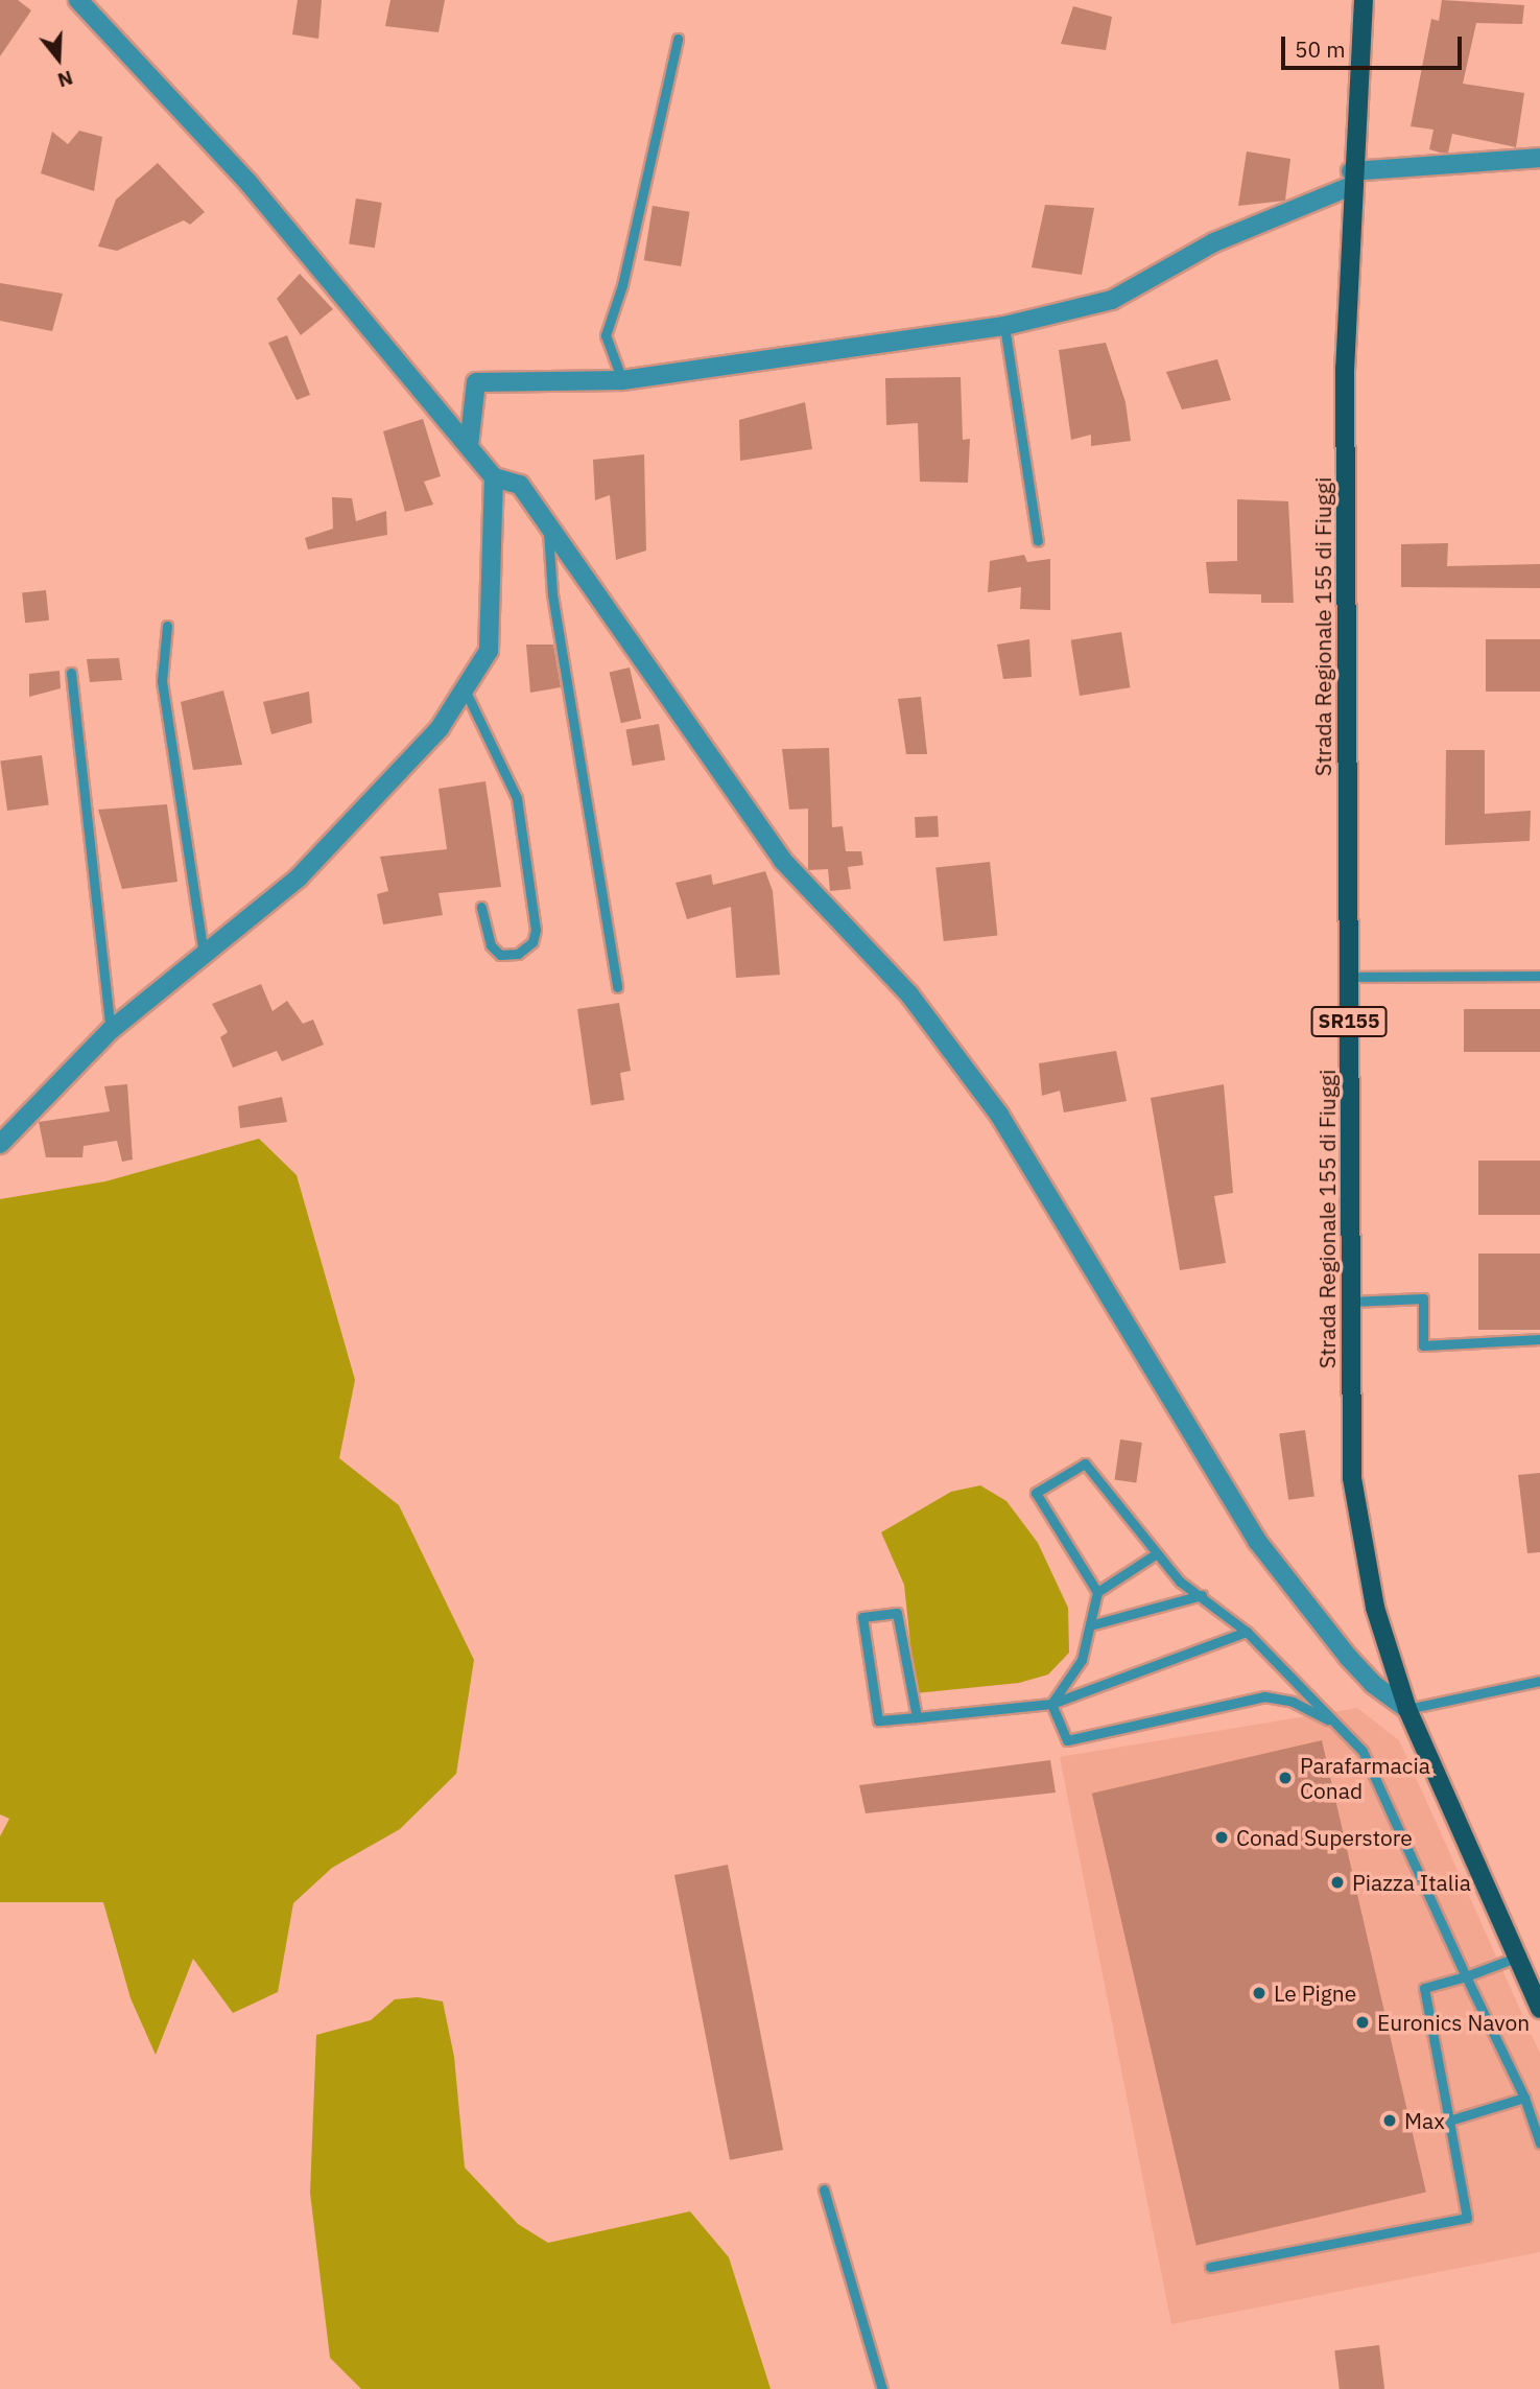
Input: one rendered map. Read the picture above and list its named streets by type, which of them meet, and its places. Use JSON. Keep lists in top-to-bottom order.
{
  "streets": {
    "main road": ["Strada Regionale 155 di Fiuggi", "SR155"]
  },
  "places": [
    "Parafarmacia Conad",
    "Conad Superstore",
    "Piazza Italia",
    "Le Pigne",
    "Euronics Navon",
    "Max"
  ],
  "scale_bar": "50 m",
  "north": "bottom"
}
